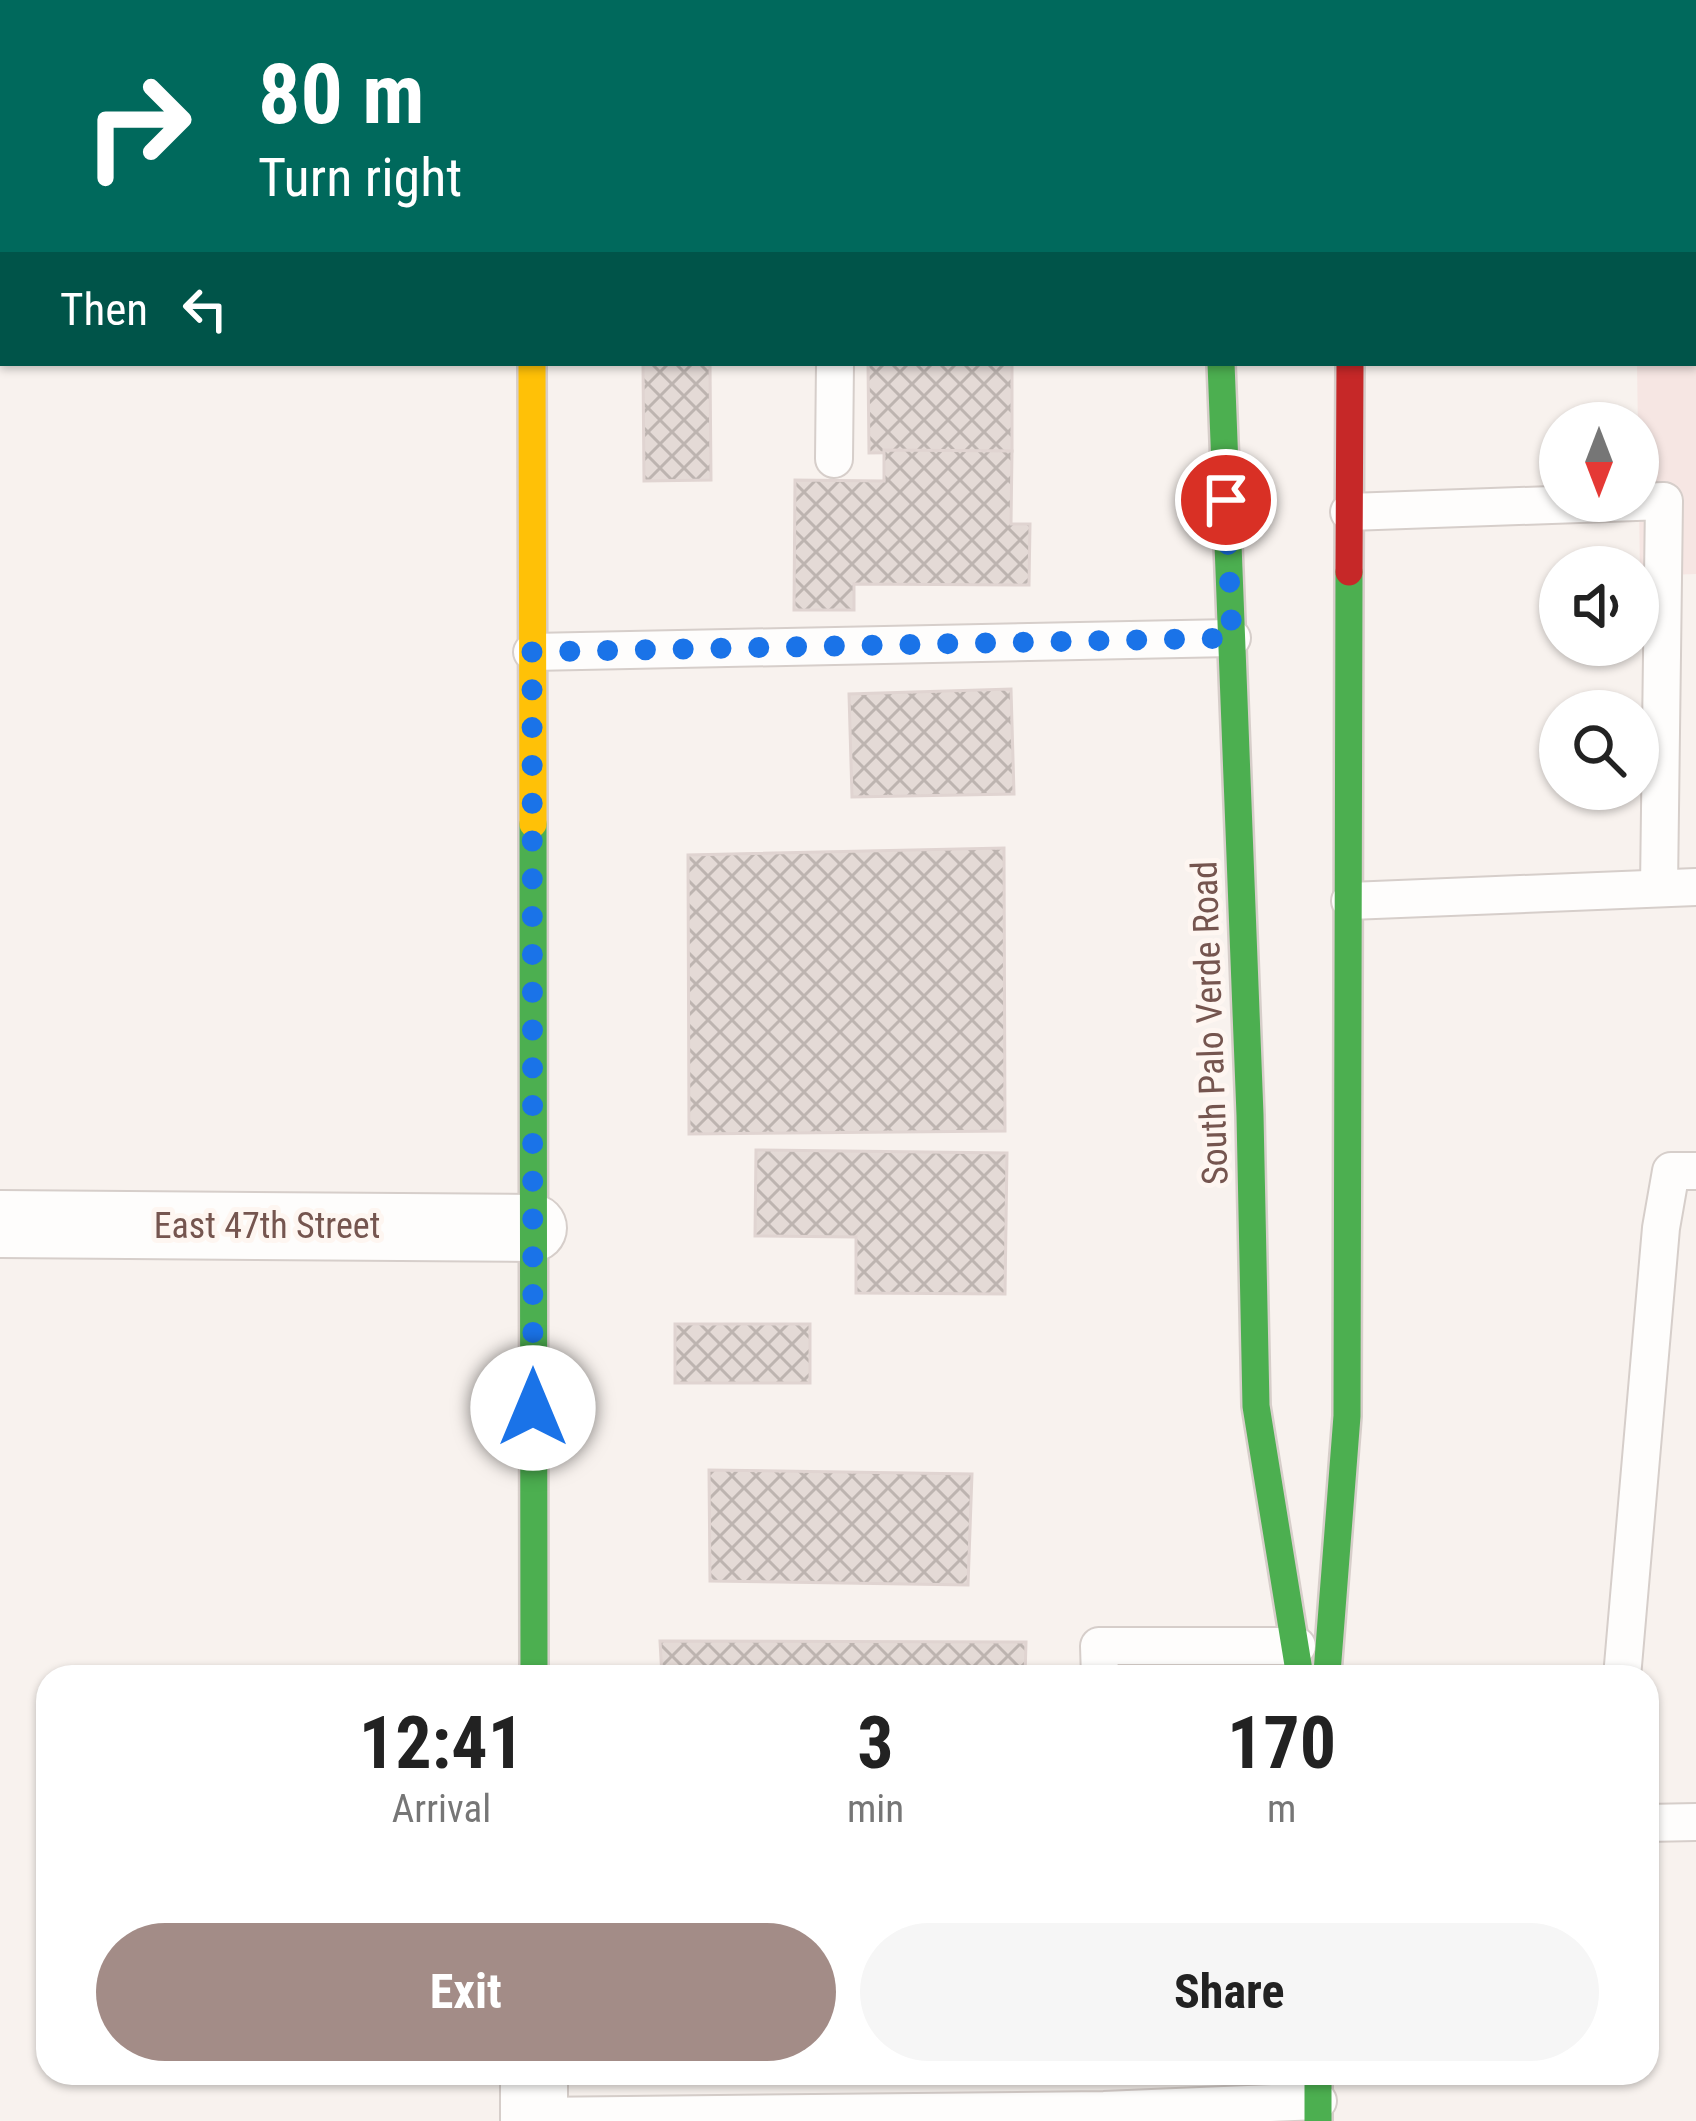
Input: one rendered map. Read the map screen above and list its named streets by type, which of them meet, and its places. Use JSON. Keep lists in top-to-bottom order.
{
  "streets": {
    "main road": ["South Palo Verde Road"],
    "street": ["East 47th Street"]
  },
  "north": "bottom",
  "page": {
    "turn": ["80 m", "Turn right"],
    "then": "Then",
    "eta": [
      "12:41",
      "Arrival",
      "3",
      "min",
      "170",
      "m"
    ],
    "buttons": ["Exit", "Share"]
  }
}
